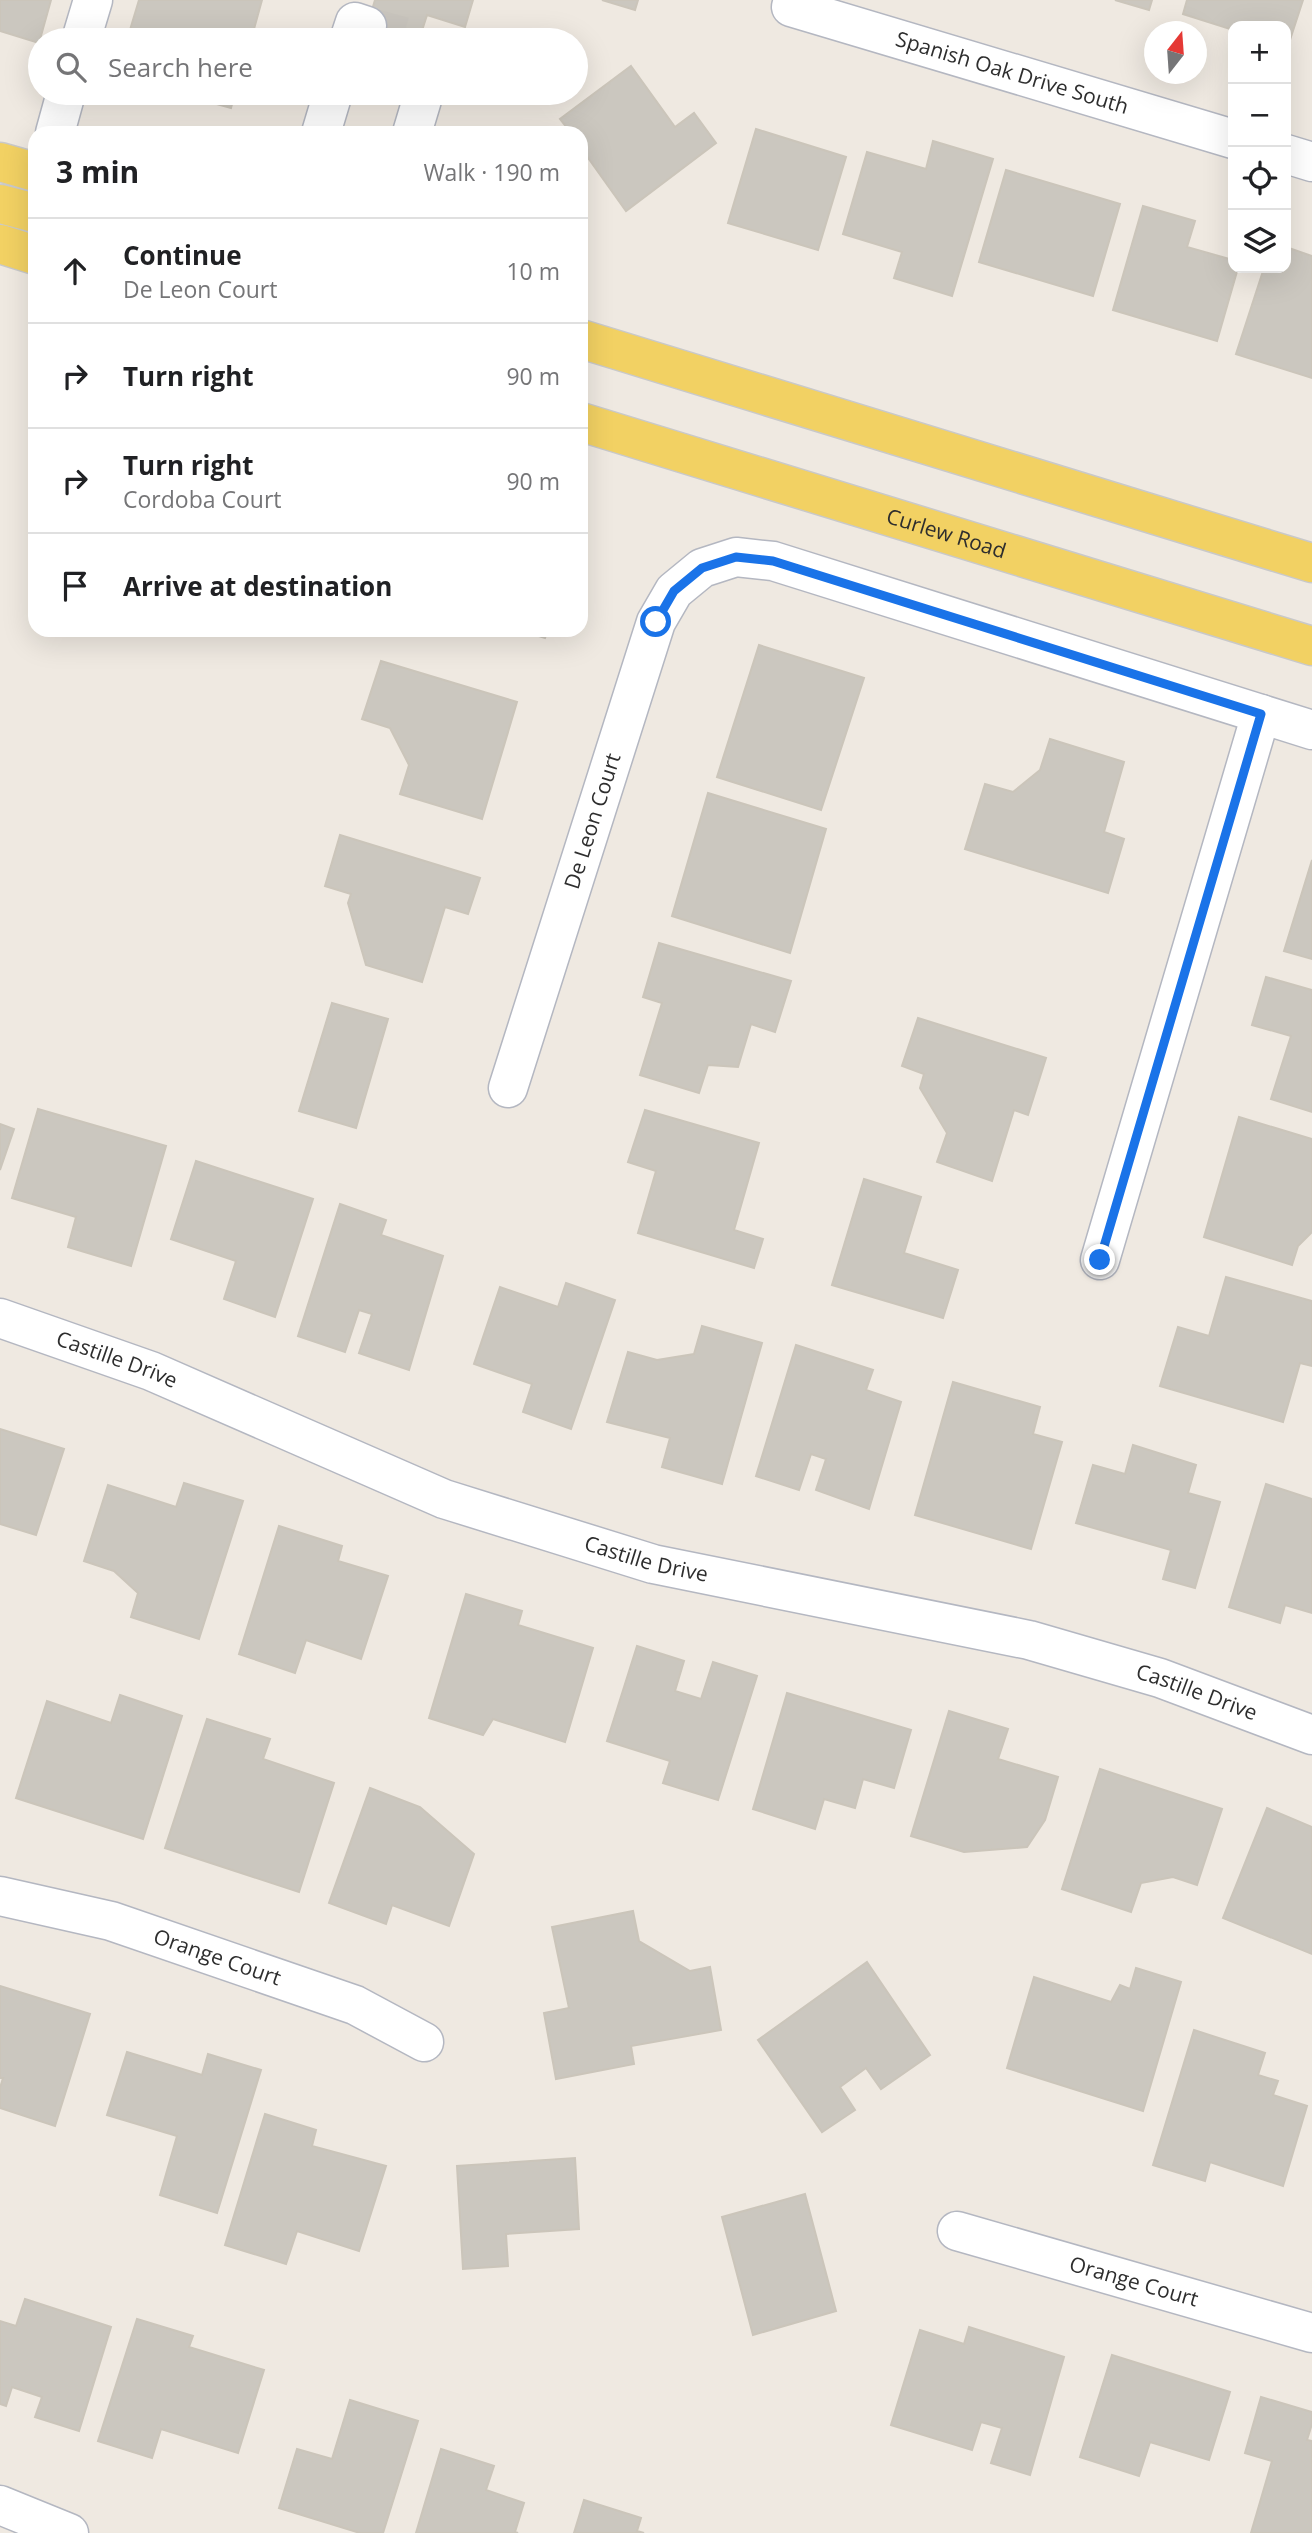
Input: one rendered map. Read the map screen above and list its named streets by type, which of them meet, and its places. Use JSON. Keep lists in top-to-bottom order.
{
  "streets": {
    "main road": ["Curlew Road"],
    "street": [
      "Spanish Oak Drive South",
      "De Leon Court",
      "Castille Drive",
      "Orange Court"
    ]
  },
  "north": "top",
  "page": {
    "map_buttons": ["+", "−"],
    "search": "Search here",
    "heading": ["3 min", "Walk · 190 m"],
    "list": [
      ["Continue", "De Leon Court", "10 m"],
      ["Turn right", "90 m"],
      ["Turn right", "Cordoba Court", "90 m"],
      "Arrive at destination"
    ]
  }
}
